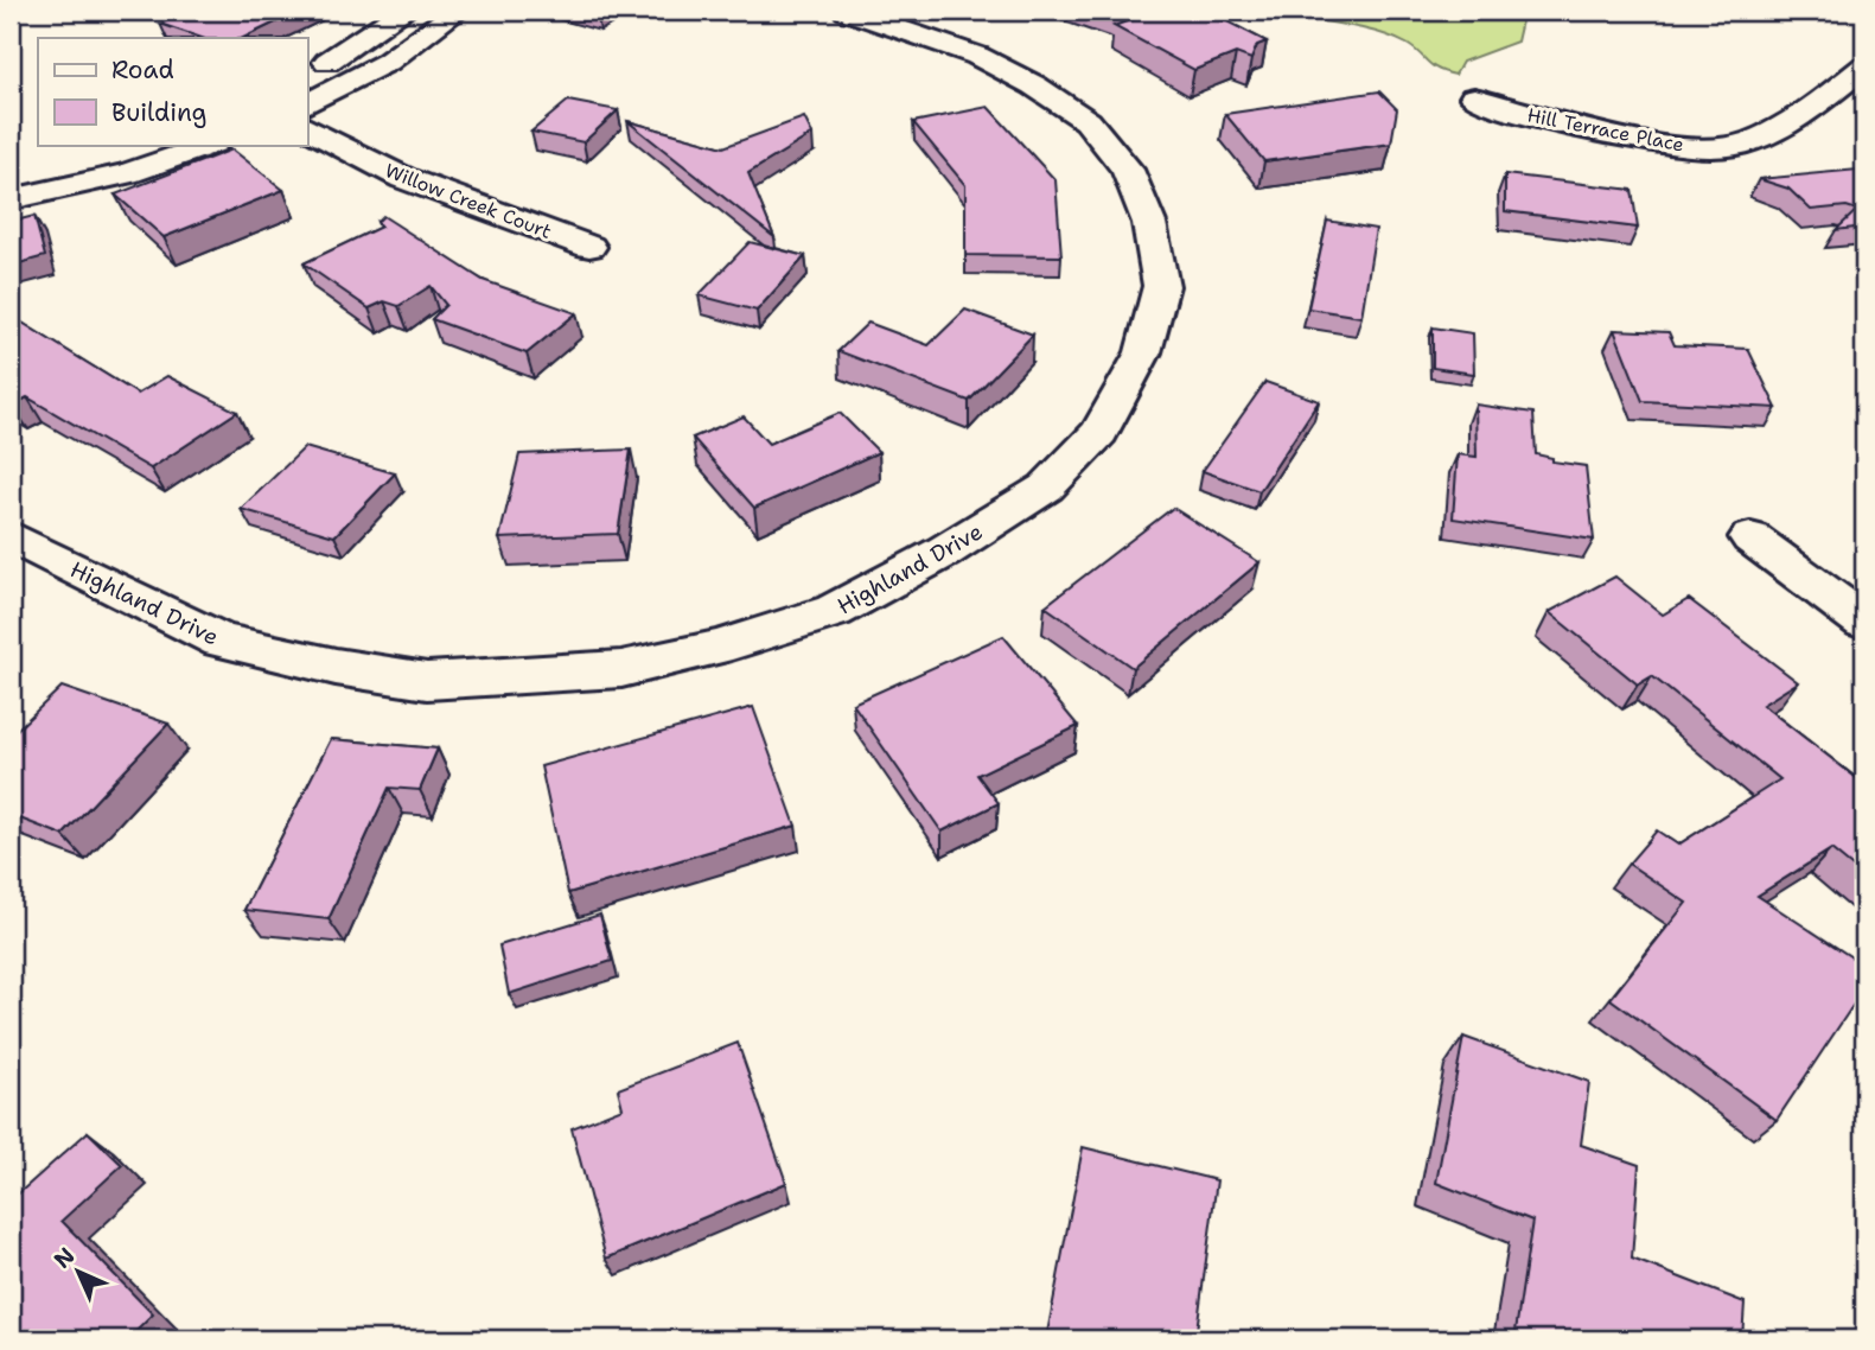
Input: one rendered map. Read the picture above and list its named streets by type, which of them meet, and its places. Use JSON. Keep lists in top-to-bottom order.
{
  "streets": {
    "street": ["Hill Terrace Place", "Willow Creek Court", "Highland Drive"]
  },
  "legend": ["Road", "Building"],
  "north": "top left"
}
